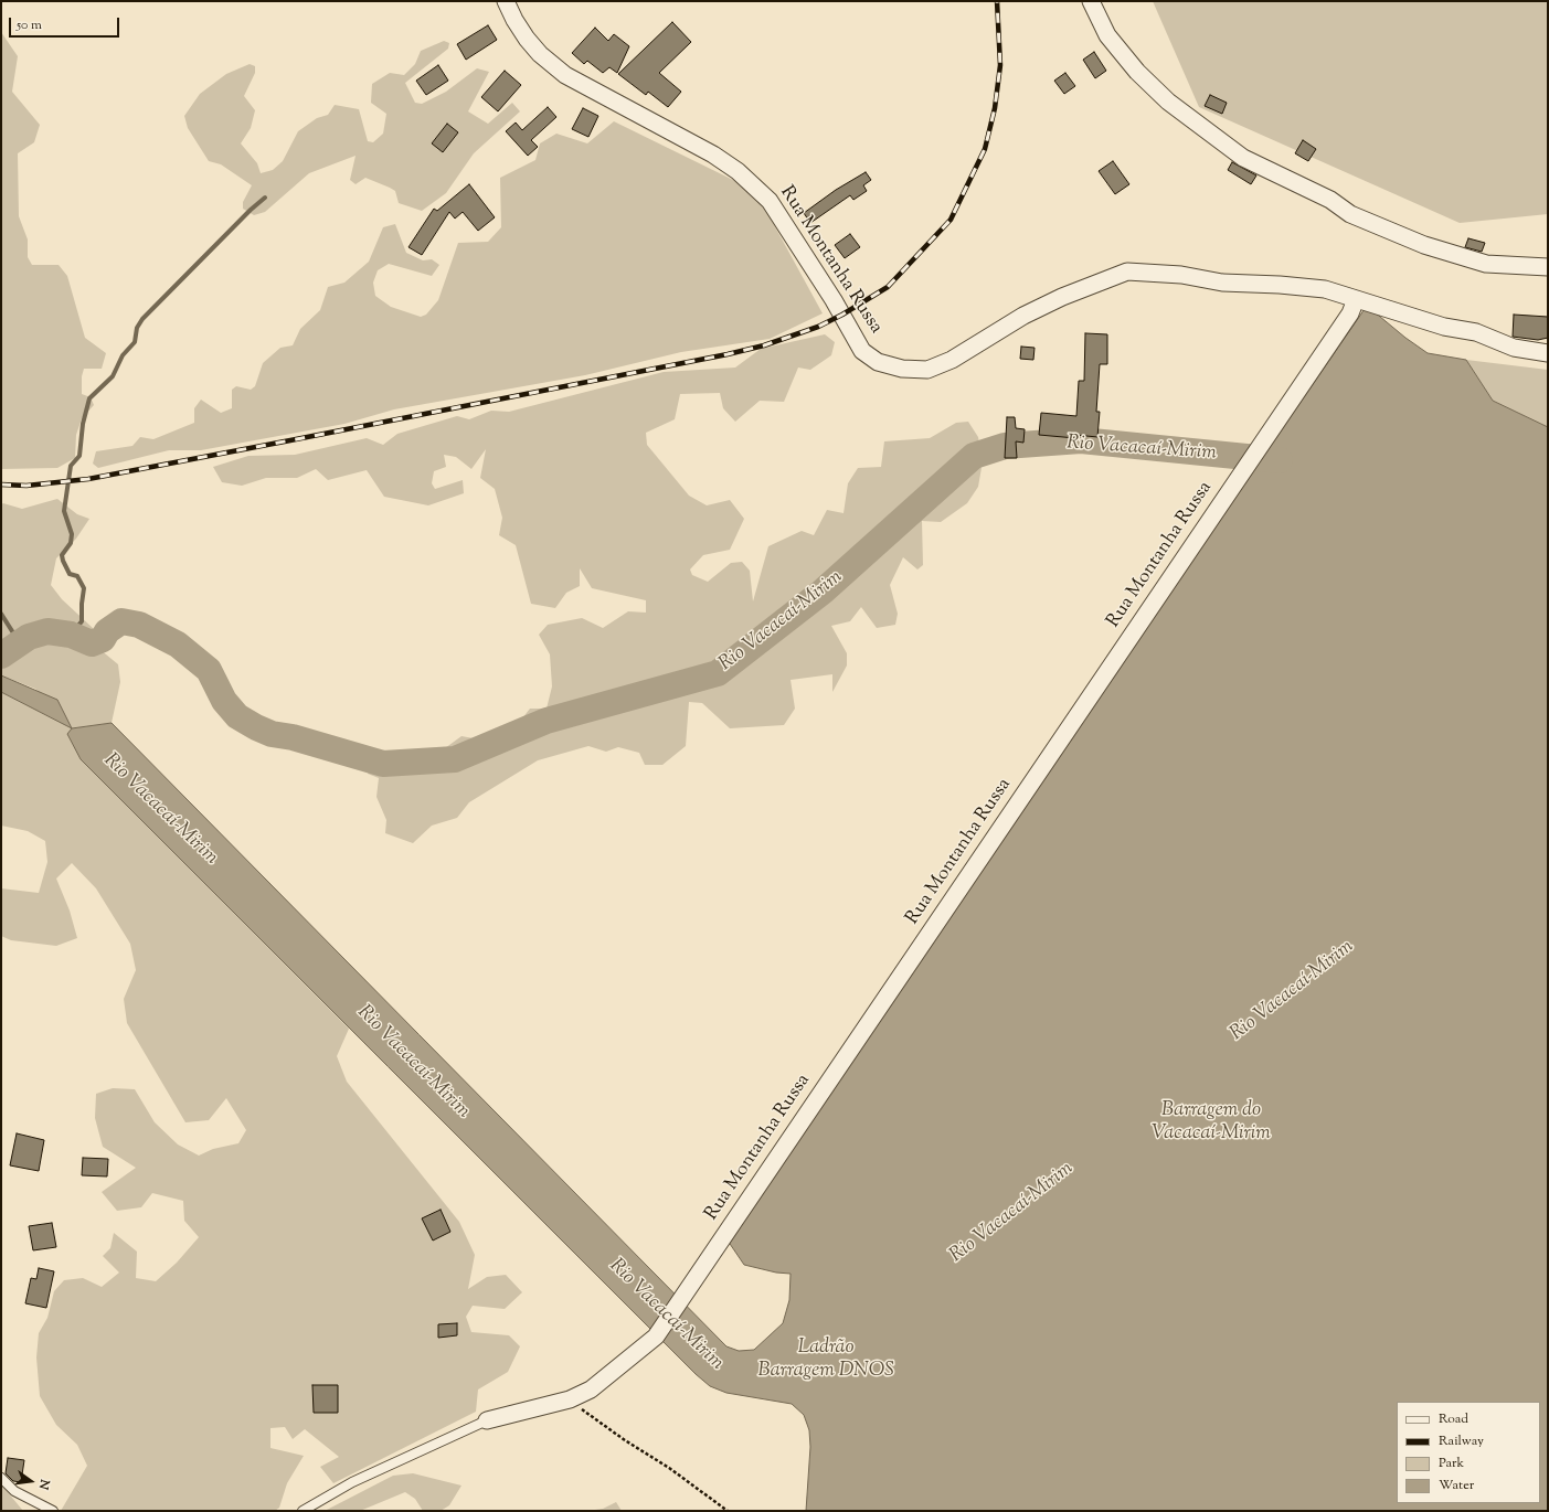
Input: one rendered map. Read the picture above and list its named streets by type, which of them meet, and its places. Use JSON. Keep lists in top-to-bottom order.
{
  "streets": {
    "street": ["Rua Montanha Russa"]
  },
  "water": ["Rio Vacacaí-Mirim", "Barragem do Vacacaí-Mirim", "Ladrão Barragem DNOS"],
  "legend": [
    "Road",
    "Railway",
    "Park",
    "Water"
  ],
  "scale_bar": "50 m",
  "north": "right"
}
